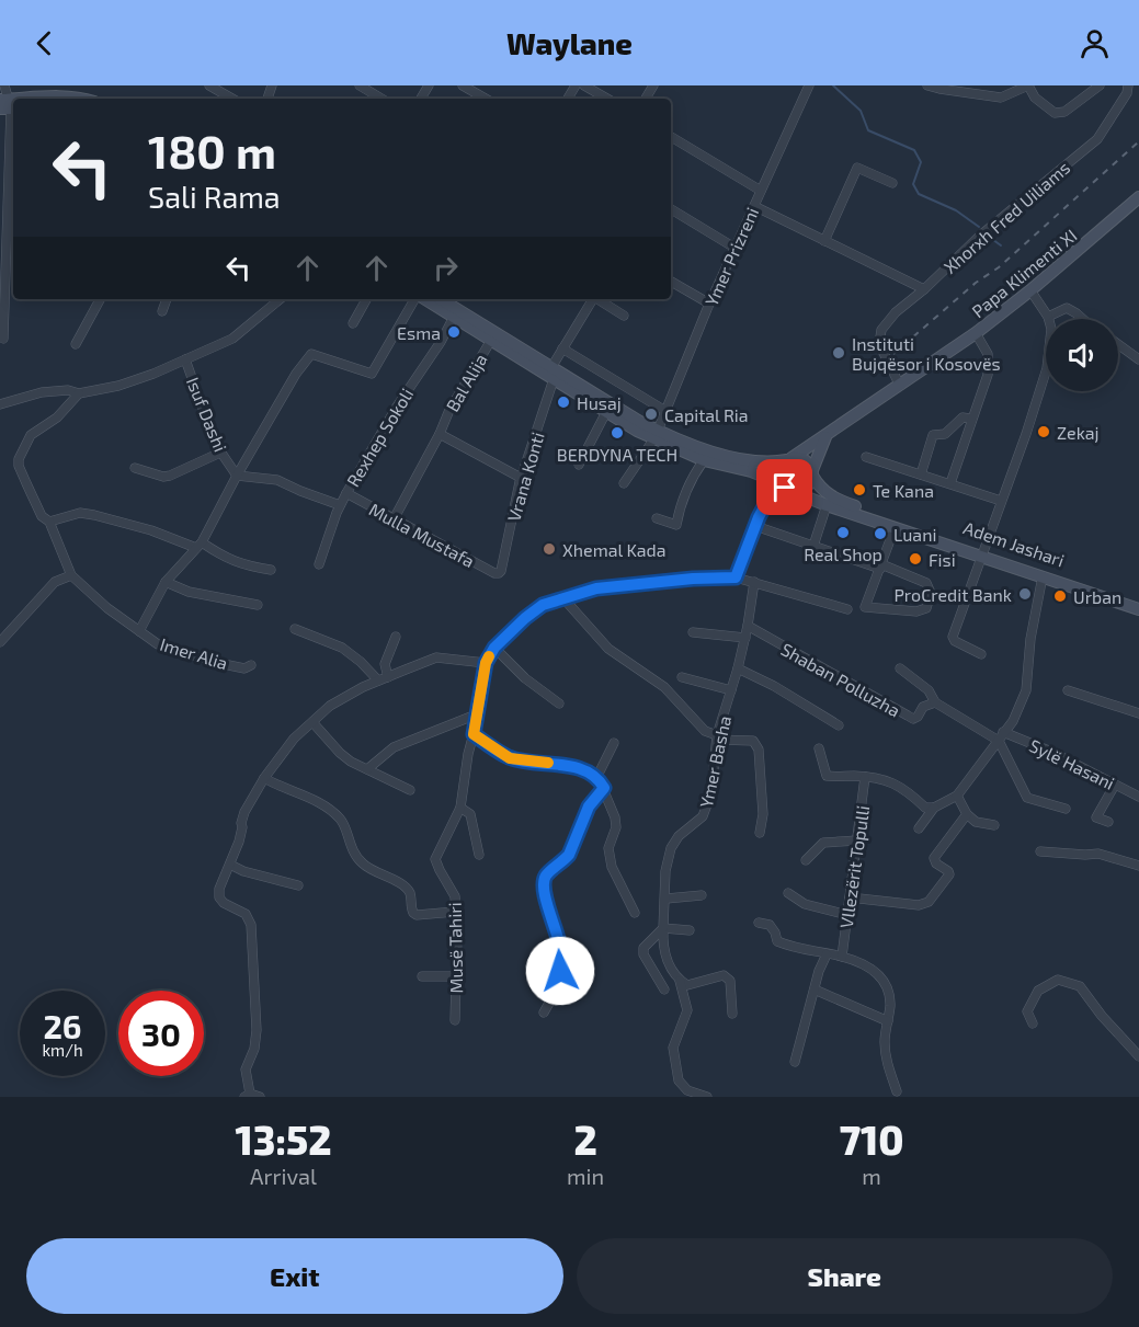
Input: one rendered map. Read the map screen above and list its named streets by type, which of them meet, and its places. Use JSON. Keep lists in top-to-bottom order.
{
  "streets": {
    "main road": ["Papa Klimenti XI", "Adem Jashari"],
    "street": [
      "Xhorxh Fred Uiliams",
      "Ymer Prizreni",
      "Bal Alija",
      "Isuf Dashi",
      "Rexhep Sokoli",
      "Vrana Konti",
      "Mulla Mustafa",
      "Imer Alia",
      "Shaban Polluzha",
      "Ymer Basha",
      "Sylë Hasani",
      "Vllezërit Topulli",
      "Musë Tahiri"
    ]
  },
  "crossings": [
    ["Xhorxh Fred Uiliams", "Papa Klimenti XI"],
    ["Ymer Prizreni", "Adem Jashari"],
    ["Papa Klimenti XI", "Adem Jashari"],
    ["Bal Alija", "Vrana Konti"],
    ["Bal Alija", "Mulla Mustafa"],
    ["Rexhep Sokoli", "Mulla Mustafa"],
    ["Vrana Konti", "Mulla Mustafa"],
    ["Shaban Polluzha", "Ymer Basha"]
  ],
  "places": [
    "Esma",
    "Instituti Bujqësor i Kosovës",
    "Husaj",
    "Capital Ria",
    "Zekaj",
    "BERDYNA TECH",
    "Te Kana",
    "Real Shop",
    "Luani",
    "Xhemal Kada",
    "Fisi",
    "ProCredit Bank",
    "Urban"
  ],
  "page": {
    "header": "Waylane",
    "turn": ["180 m", "Sali Rama"],
    "speed": "26 km/h",
    "limit": "30",
    "eta": [
      "13:52",
      "Arrival",
      "2",
      "min",
      "710",
      "m"
    ],
    "buttons": ["Exit", "Share"]
  }
}
